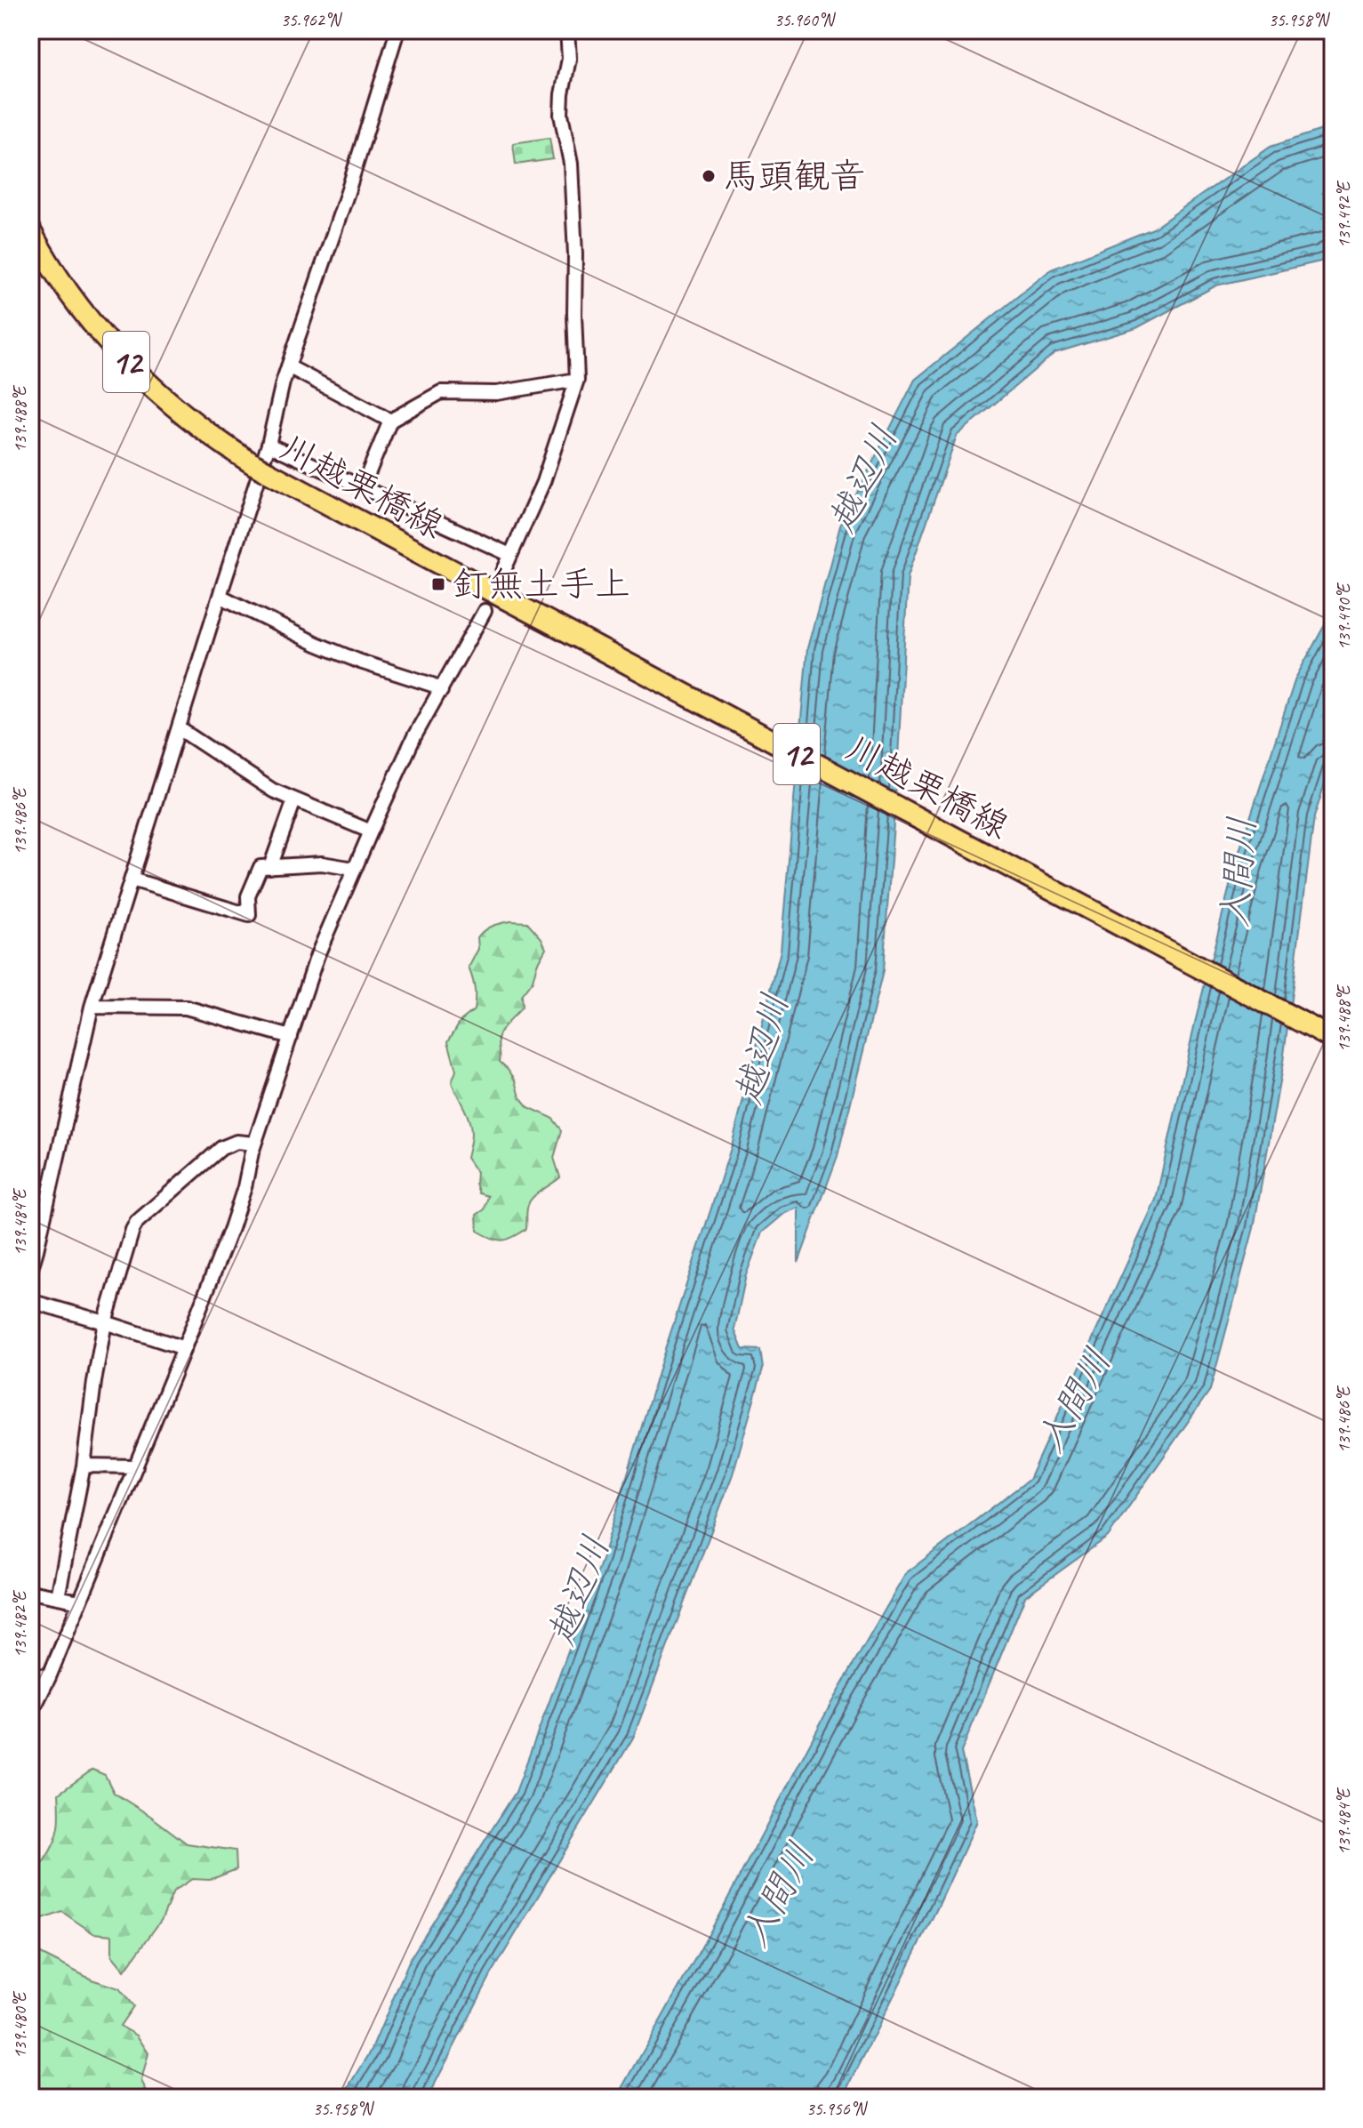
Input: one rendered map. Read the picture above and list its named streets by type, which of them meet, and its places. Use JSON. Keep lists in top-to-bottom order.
{
  "streets": {
    "main road": ["12", "川越栗橋線"]
  },
  "water": ["越辺川", "入間川"],
  "places": {
    "other": ["馬頭観音"],
    "transit": ["釘無土手上"]
  },
  "coordinates": [
    "35.962°N",
    "35.960°N",
    "35.958°N",
    "139.492°E",
    "139.488°E",
    "139.490°E",
    "139.486°E",
    "139.484°E",
    "139.482°E",
    "139.480°E",
    "35.956°N"
  ]
}
